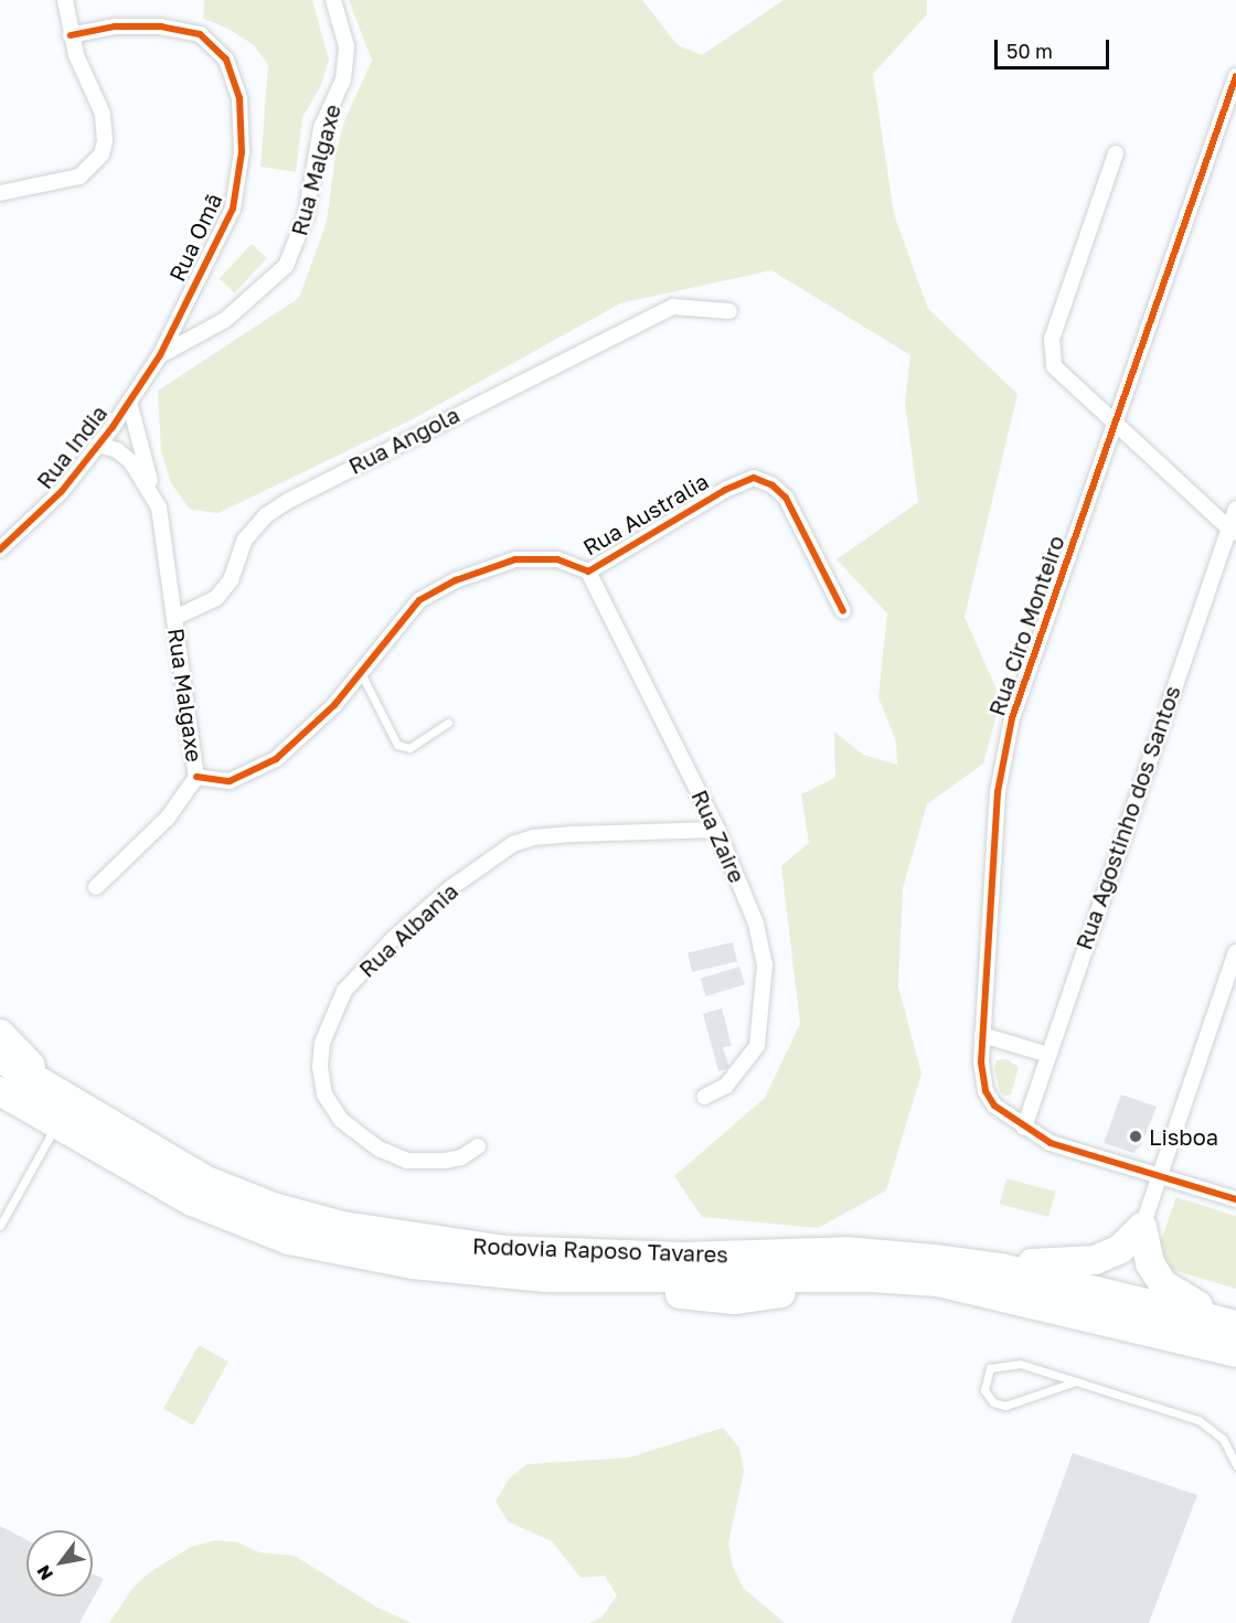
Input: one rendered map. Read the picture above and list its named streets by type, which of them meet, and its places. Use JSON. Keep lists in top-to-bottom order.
{
  "streets": {
    "highway": ["Rodovia Raposo Tavares"],
    "street": [
      "Rua Malgaxe",
      "Rua Omã",
      "Rua Angola",
      "Rua India",
      "Rua Australia",
      "Rua Ciro Monteiro",
      "Rua Agostinho dos Santos",
      "Rua Zaire",
      "Rua Albania"
    ]
  },
  "crossings": [
    ["Rua Malgaxe", "Rua Omã"],
    ["Rua Malgaxe", "Rua Angola"],
    ["Rua Malgaxe", "Rua India"],
    ["Rua Malgaxe", "Rua Australia"],
    ["Rua Omã", "Rua India"],
    ["Rua Australia", "Rua Zaire"],
    ["Rua Ciro Monteiro", "Rua Agostinho dos Santos"],
    ["Rua Zaire", "Rua Albania"]
  ],
  "places": ["Lisboa"],
  "scale_bar": "50 m",
  "north": "bottom left"
}
